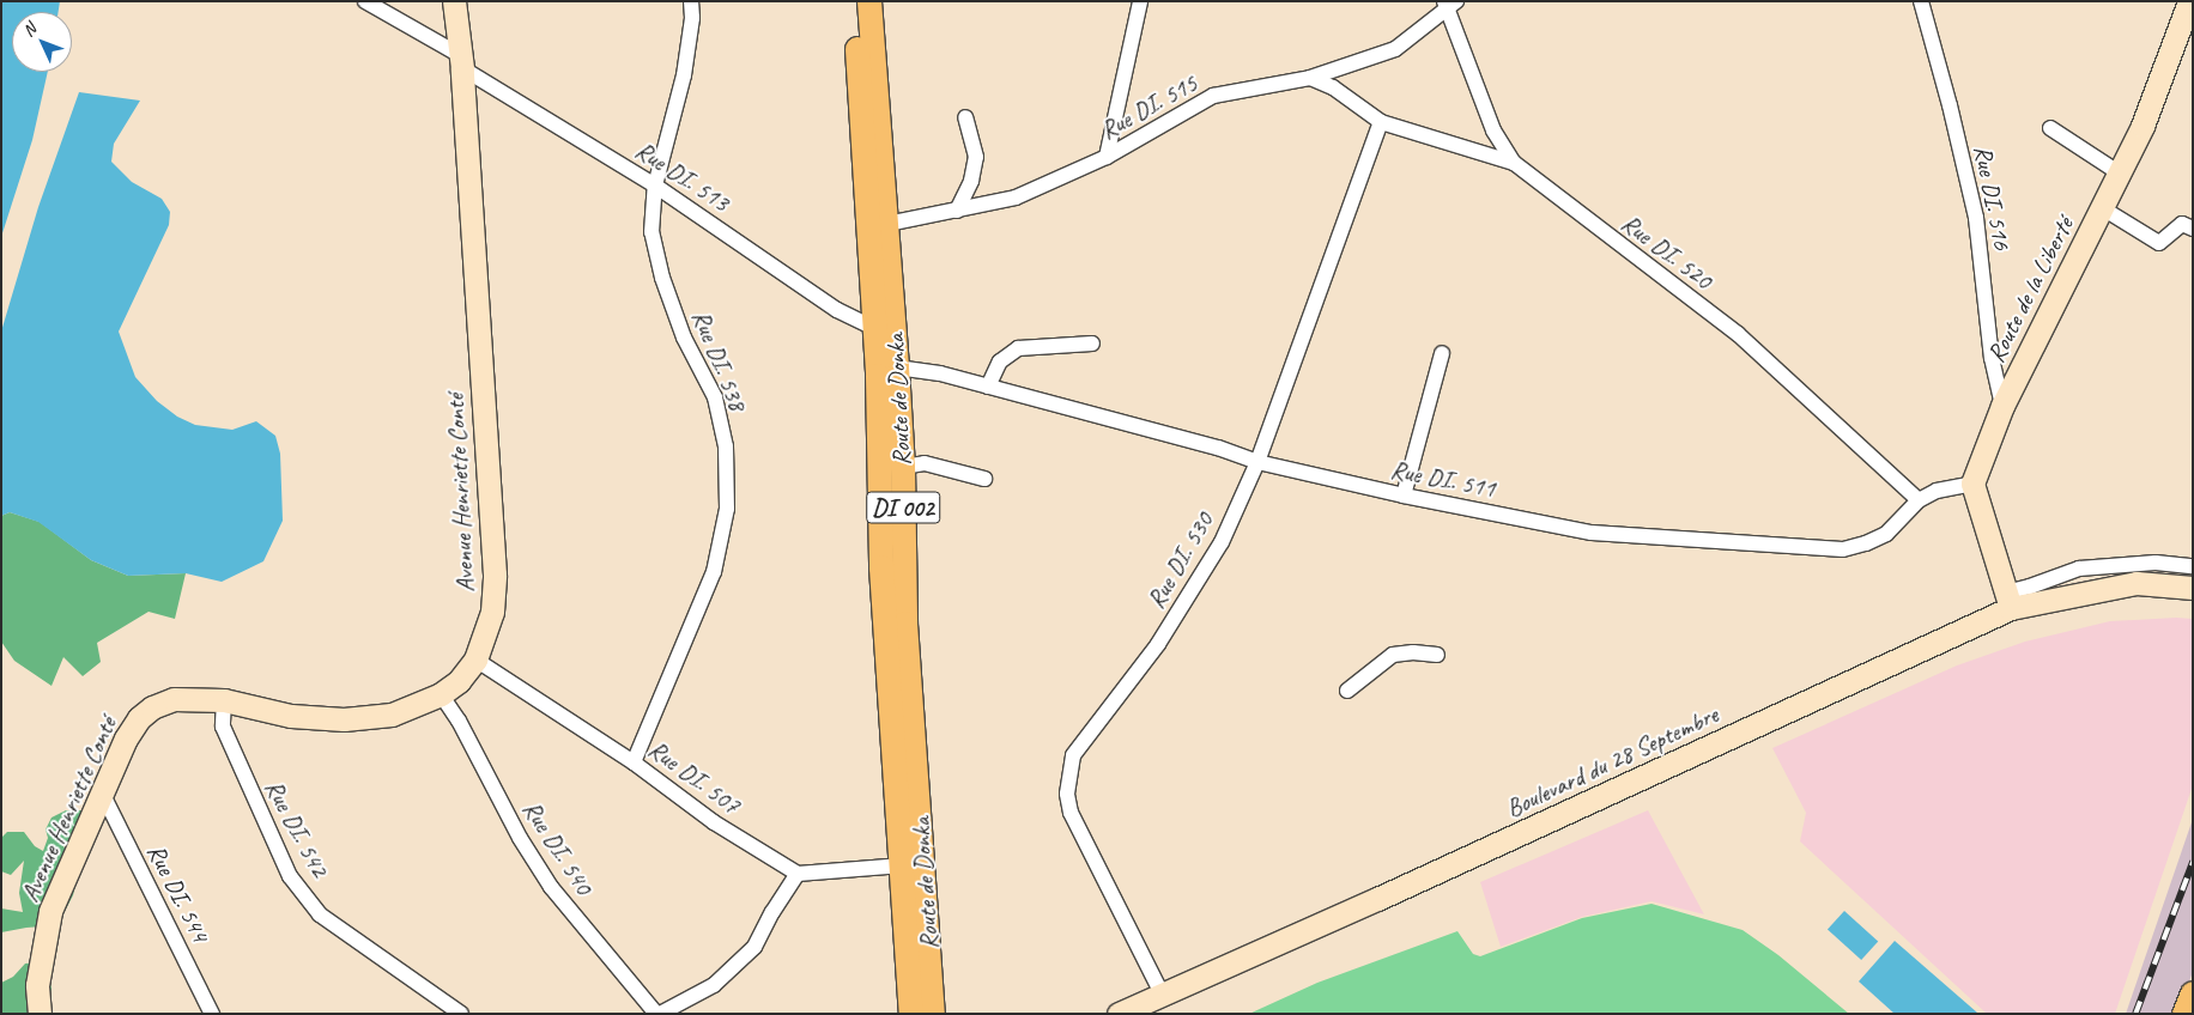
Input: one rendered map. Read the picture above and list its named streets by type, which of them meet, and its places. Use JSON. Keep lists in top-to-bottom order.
{
  "streets": {
    "main road": [
      "Route de la Liberté",
      "Route de Donka",
      "Avenue Henriette Conté",
      "DI 002",
      "Boulevard du 28 Septembre"
    ],
    "street": [
      "Rue DI. 515",
      "Rue DI. 513",
      "Rue DI. 516",
      "Rue DI. 520",
      "Rue DI. 538",
      "Rue DI. 511",
      "Rue DI. 530",
      "Rue DI. 507",
      "Rue DI. 542",
      "Rue DI. 540",
      "Rue DI. 544"
    ]
  },
  "crossings": [
    ["Rue DI. 515", "Rue DI. 520"],
    ["Rue DI. 515", "Route de Donka"],
    ["Rue DI. 513", "Rue DI. 538"],
    ["Rue DI. 513", "Route de Donka"],
    ["Rue DI. 513", "Avenue Henriette Conté"],
    ["Rue DI. 516", "Route de la Liberté"],
    ["Rue DI. 520", "Rue DI. 511"],
    ["Route de la Liberté", "Rue DI. 511"],
    ["Rue DI. 538", "Rue DI. 507"],
    ["Route de Donka", "Rue DI. 511"],
    ["Rue DI. 511", "Rue DI. 530"],
    ["Avenue Henriette Conté", "Rue DI. 507"],
    ["Avenue Henriette Conté", "Rue DI. 542"],
    ["Avenue Henriette Conté", "Rue DI. 540"],
    ["Avenue Henriette Conté", "Rue DI. 544"],
    ["Rue DI. 530", "Boulevard du 28 Septembre"]
  ],
  "north": "top left"
}
